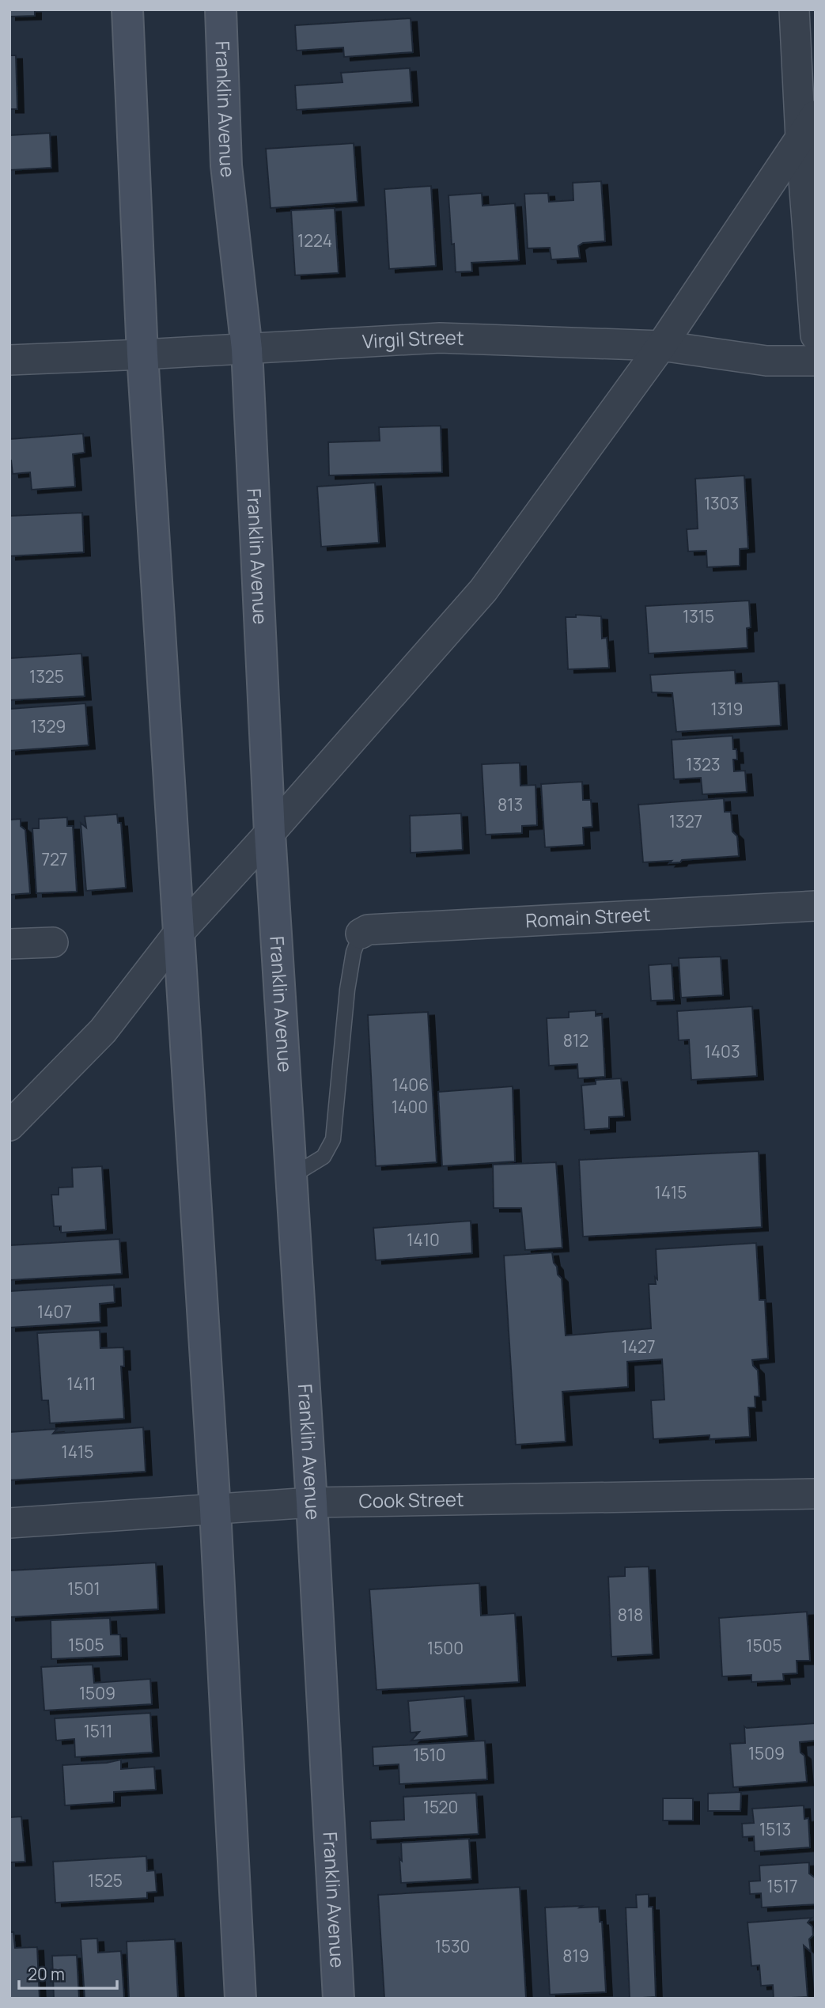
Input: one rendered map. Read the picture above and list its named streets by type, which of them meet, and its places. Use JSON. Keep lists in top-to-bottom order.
{
  "streets": {
    "main road": ["Franklin Avenue"],
    "street": ["Virgil Street", "Romain Street", "Cook Street"]
  },
  "crossings": [
    ["Franklin Avenue", "Virgil Street"],
    ["Franklin Avenue", "Cook Street"]
  ],
  "house_numbers": [
    "1224",
    "1303",
    "1315",
    "1325",
    "1319",
    "1329",
    "1323",
    "813",
    "1327",
    "727",
    "812",
    "1403",
    "1406",
    "1400",
    "1415",
    "1410",
    "1407",
    "1427",
    "1411",
    "1415",
    "1501",
    "818",
    "1505",
    "1505",
    "1500",
    "1509",
    "1511",
    "1509",
    "1510",
    "1520",
    "1513",
    "1525",
    "1517",
    "1530",
    "819"
  ],
  "scale_bar": "20 m"
}
